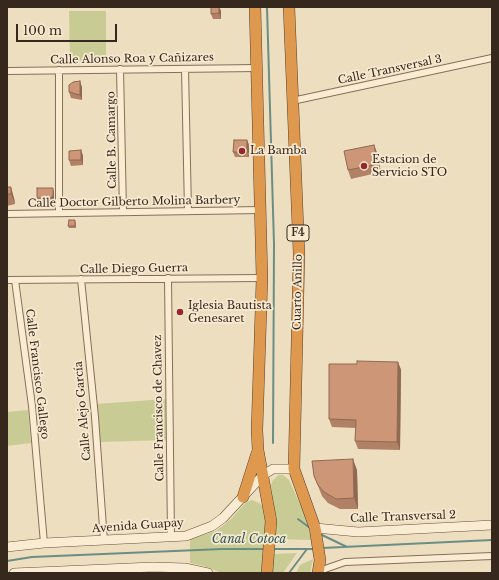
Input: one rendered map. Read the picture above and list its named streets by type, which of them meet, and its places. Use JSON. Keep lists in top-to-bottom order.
{
  "streets": {
    "highway": ["F4", "Cuarto Anillo"],
    "main road": ["Calle Transversal 2", "Avenida Guapay"],
    "street": [
      "Calle Alonso Roa y Cañizares",
      "Calle Transversal 3",
      "Calle B. Camargo",
      "Calle Doctor Gilberto Molina Barbery",
      "Calle Diego Guerra",
      "Calle Francisco Gallego",
      "Calle Francisco de Chavez",
      "Calle Alejo García"
    ]
  },
  "crossings": [
    ["Calle Alonso Roa y Cañizares", "Calle B. Camargo"],
    ["Calle Transversal 3", "Cuarto Anillo"],
    ["Calle B. Camargo", "Calle Doctor Gilberto Molina Barbery"],
    ["Calle Diego Guerra", "Calle Francisco Gallego"],
    ["Calle Diego Guerra", "Calle Francisco de Chavez"],
    ["Calle Diego Guerra", "Calle Alejo García"],
    ["Cuarto Anillo", "Calle Transversal 2"],
    ["Cuarto Anillo", "Avenida Guapay"],
    ["Calle Francisco Gallego", "Avenida Guapay"],
    ["Calle Francisco de Chavez", "Avenida Guapay"],
    ["Calle Alejo García", "Avenida Guapay"]
  ],
  "water": ["Canal Cotoca"],
  "places": ["La Bamba", "Estacion de Servicio STO", "Iglesia Bautista Genesaret"],
  "scale_bar": "100 m"
}
